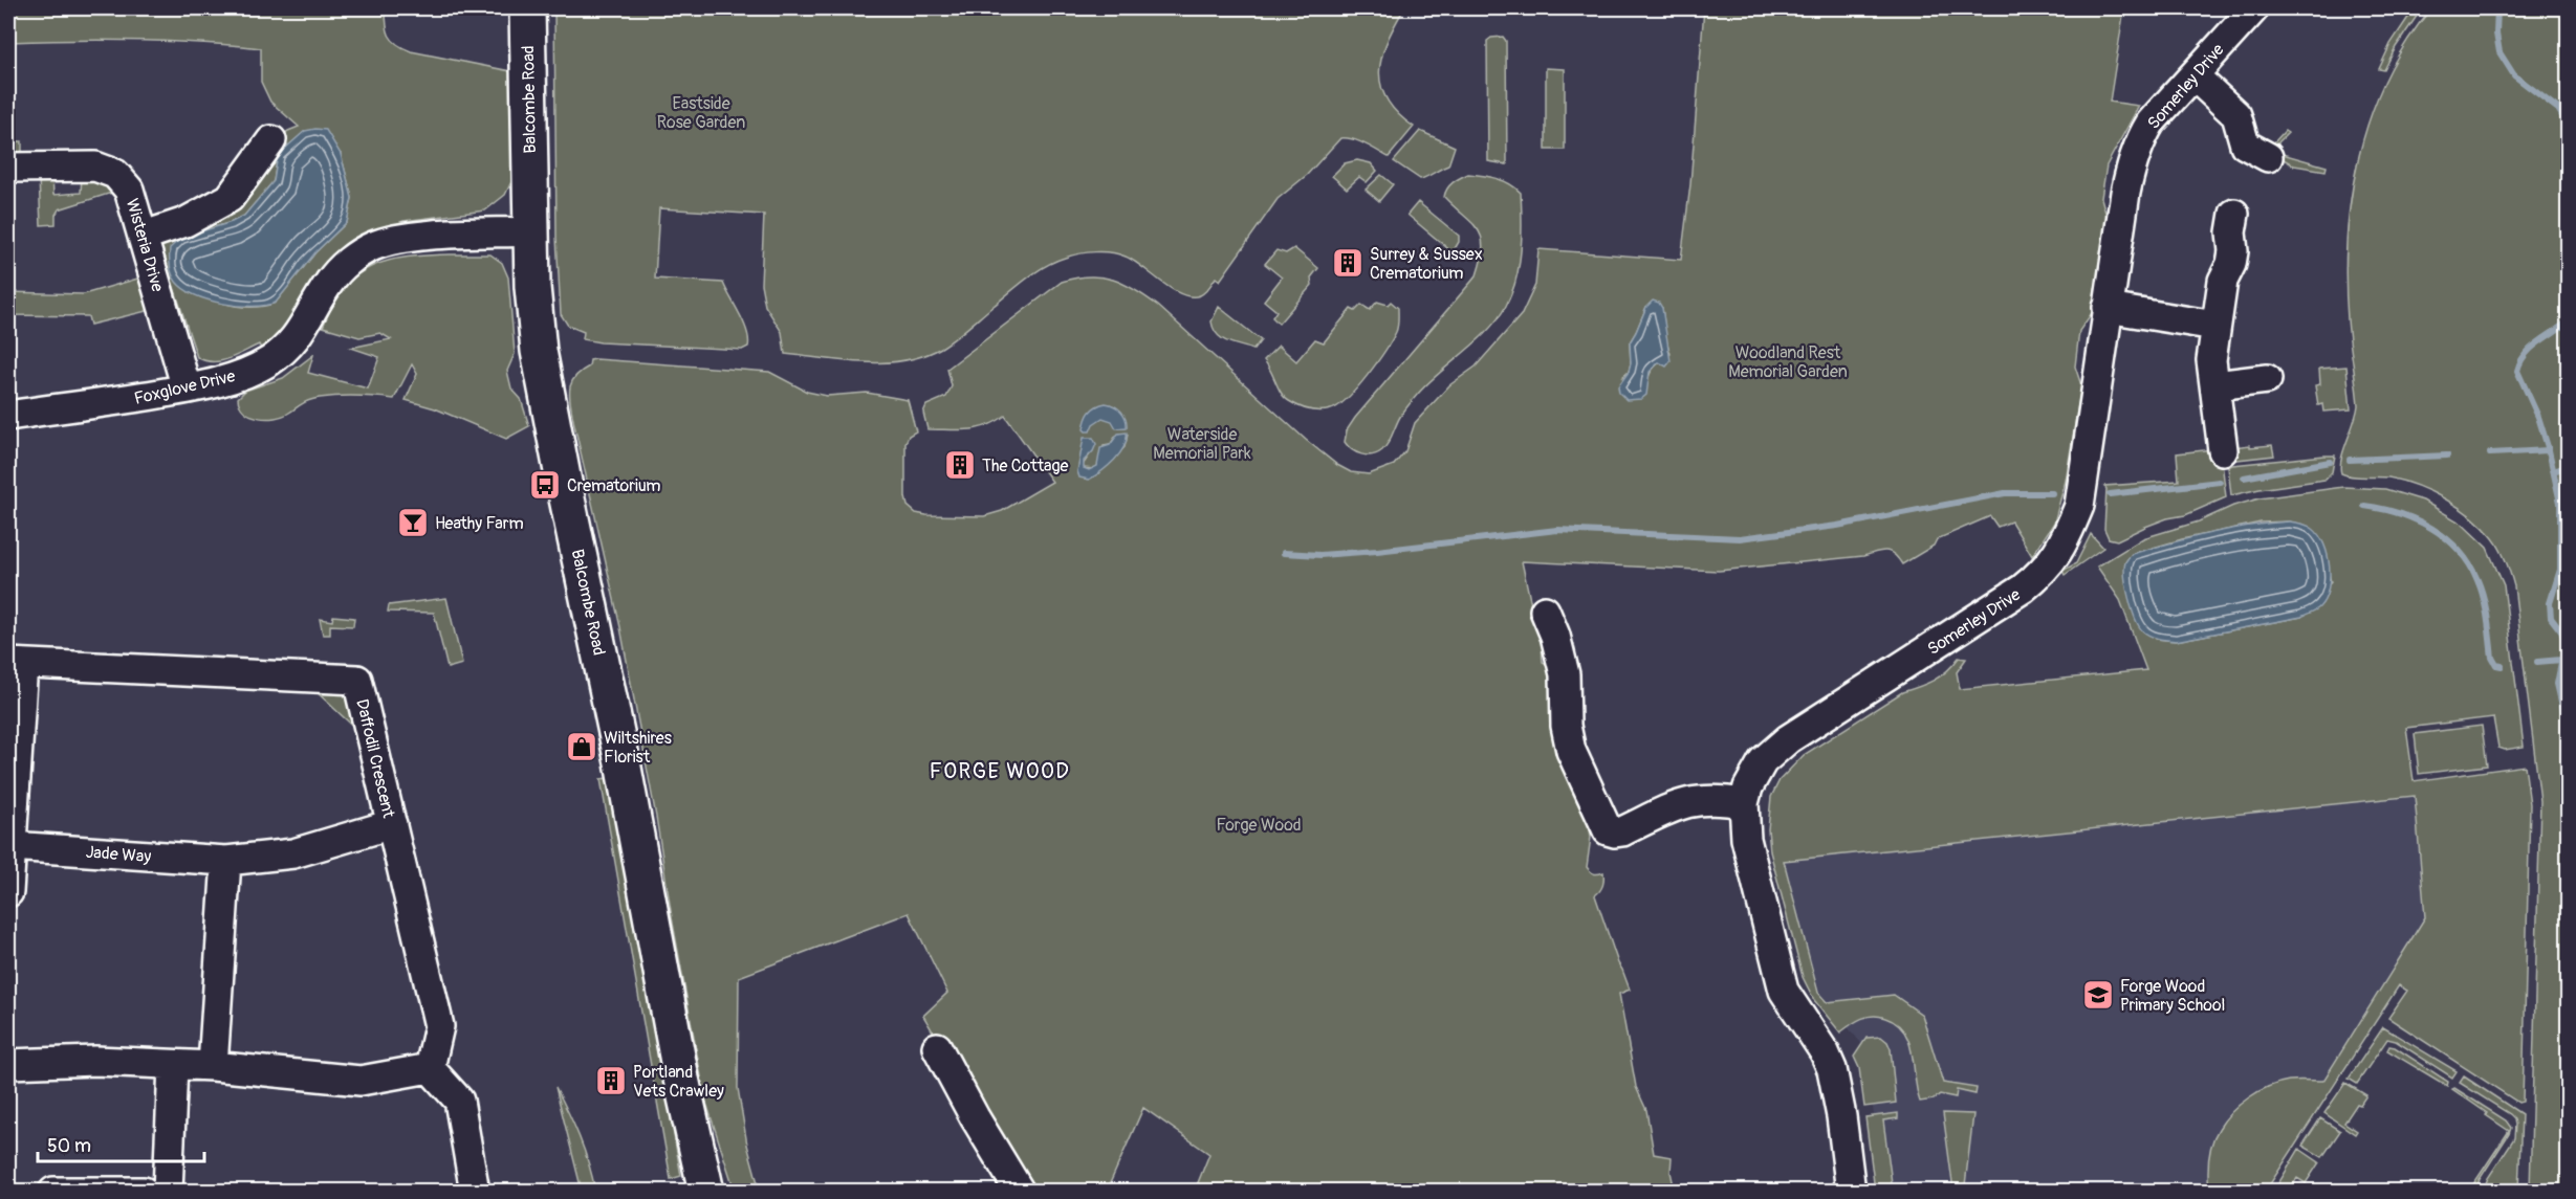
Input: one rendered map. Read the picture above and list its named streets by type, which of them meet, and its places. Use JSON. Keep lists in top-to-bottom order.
{
  "streets": {
    "main road": ["Balcombe Road"],
    "street": [
      "Somerley Drive",
      "Wisteria Drive",
      "Foxglove Drive",
      "Daffodil Crescent",
      "Jade Way"
    ]
  },
  "crossings": [
    ["Balcombe Road", "Foxglove Drive"],
    ["Wisteria Drive", "Foxglove Drive"],
    ["Daffodil Crescent", "Jade Way"]
  ],
  "districts": ["FORGE WOOD"],
  "parks": [
    "Eastside Rose Garden",
    "Woodland Rest Memorial Garden",
    "Waterside Memorial Park",
    "Forge Wood"
  ],
  "places": {
    "building": ["Surrey & Sussex Crematorium", "The Cottage", "Portland Vets Crawley"],
    "bus stop": ["Crematorium"],
    "bar": ["Heathy Farm"],
    "shop": ["Wiltshires Florist"],
    "school or university": ["Forge Wood Primary School"]
  },
  "scale_bar": "50 m"
}
